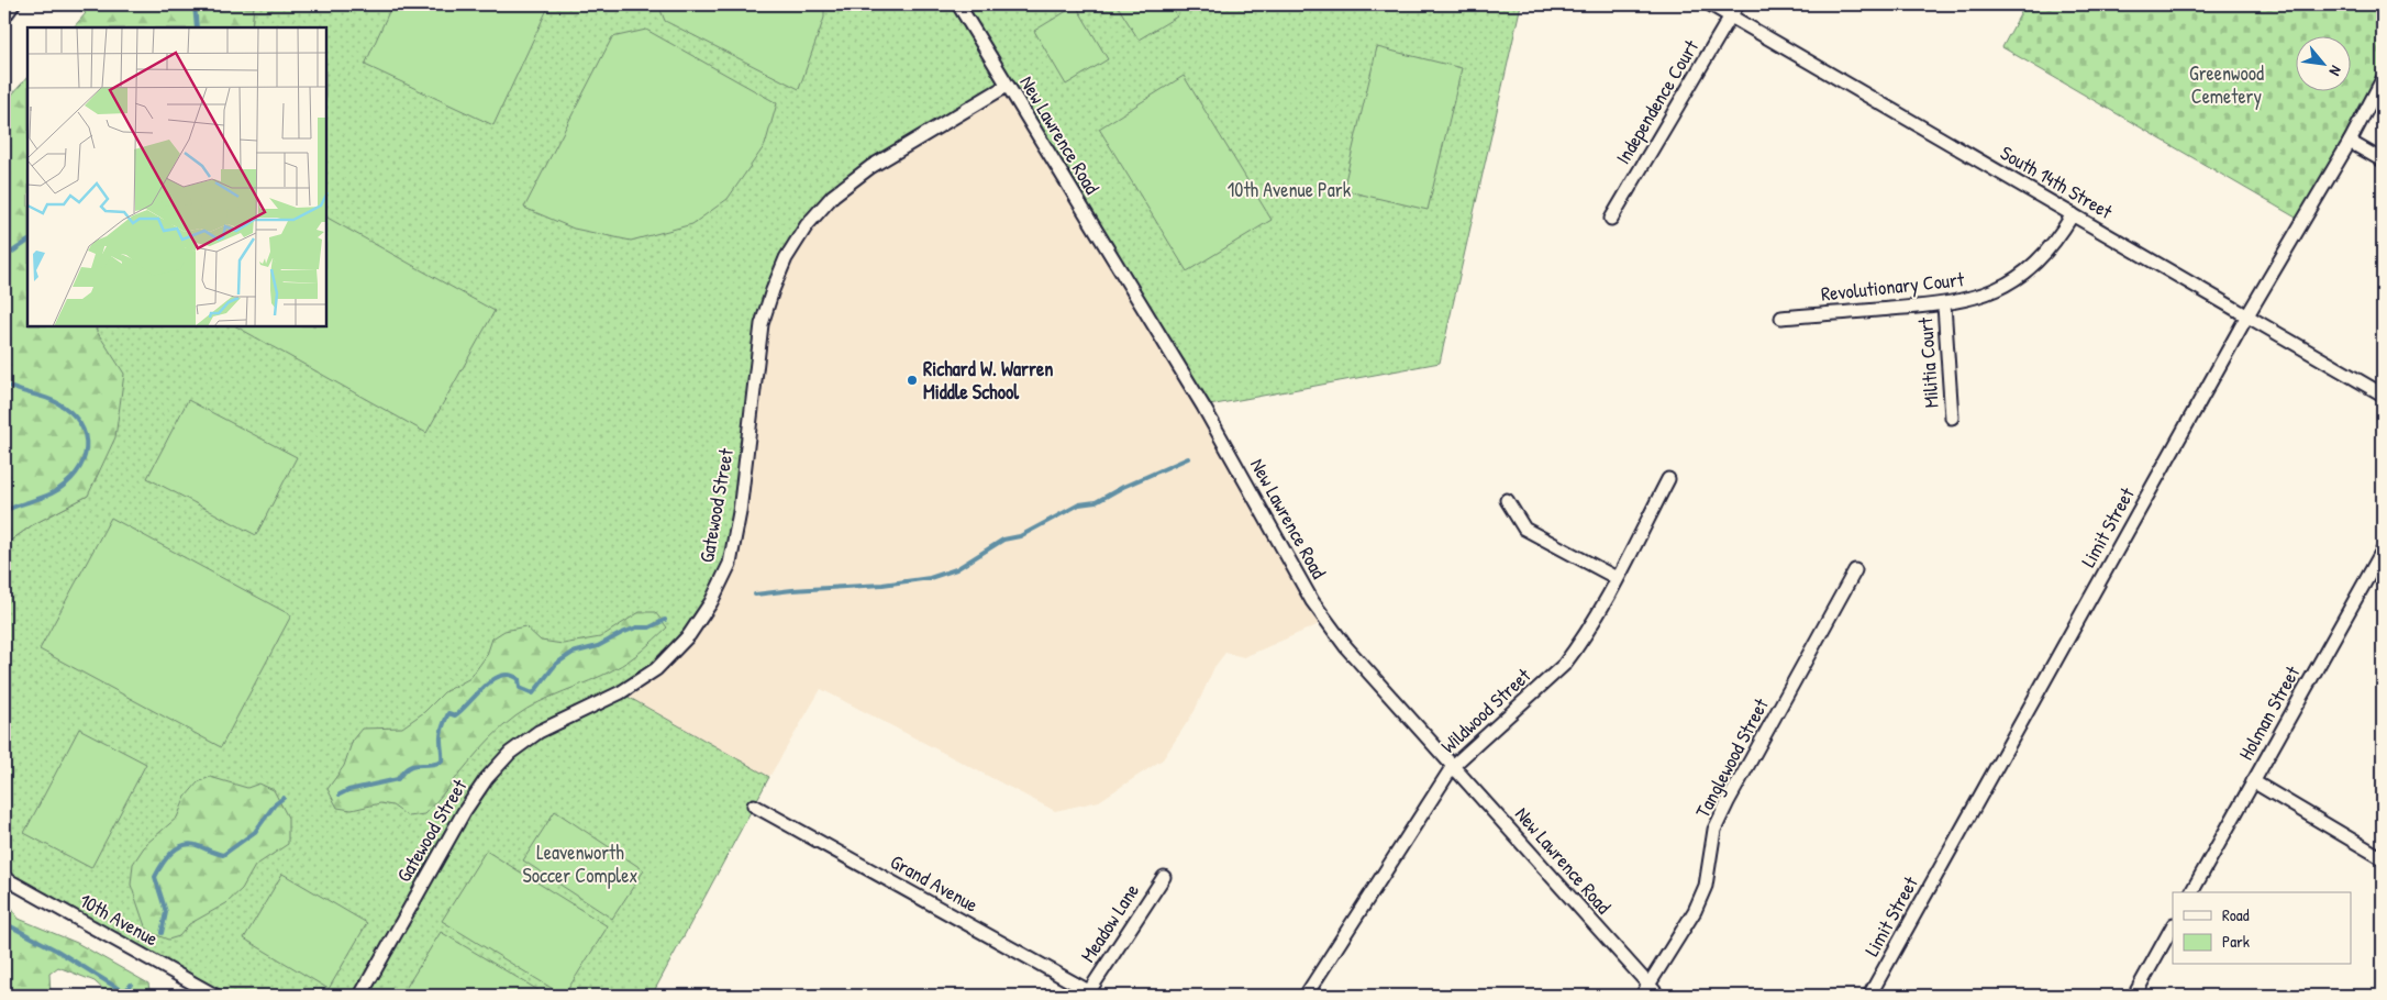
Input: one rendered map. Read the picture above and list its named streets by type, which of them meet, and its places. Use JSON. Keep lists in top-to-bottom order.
{
  "streets": {
    "street": [
      "Independence Court",
      "New Lawrence Road",
      "South 14th Street",
      "Revolutionary Court",
      "Militia Court",
      "Gatewood Street",
      "Limit Street",
      "Wildwood Street",
      "Holman Street",
      "Tanglewood Street",
      "Grand Avenue",
      "10th Avenue",
      "Meadow Lane"
    ]
  },
  "crossings": [
    ["Independence Court", "South 14th Street"],
    ["New Lawrence Road", "Gatewood Street"],
    ["New Lawrence Road", "Wildwood Street"],
    ["New Lawrence Road", "Tanglewood Street"],
    ["South 14th Street", "Revolutionary Court"],
    ["South 14th Street", "Limit Street"],
    ["Revolutionary Court", "Militia Court"],
    ["Grand Avenue", "Meadow Lane"]
  ],
  "parks": ["Greenwood Cemetery", "10th Avenue Park", "Leavenworth Soccer Complex"],
  "places": ["Richard W. Warren Middle School"],
  "legend": ["Road", "Park"],
  "north": "bottom right"
}
